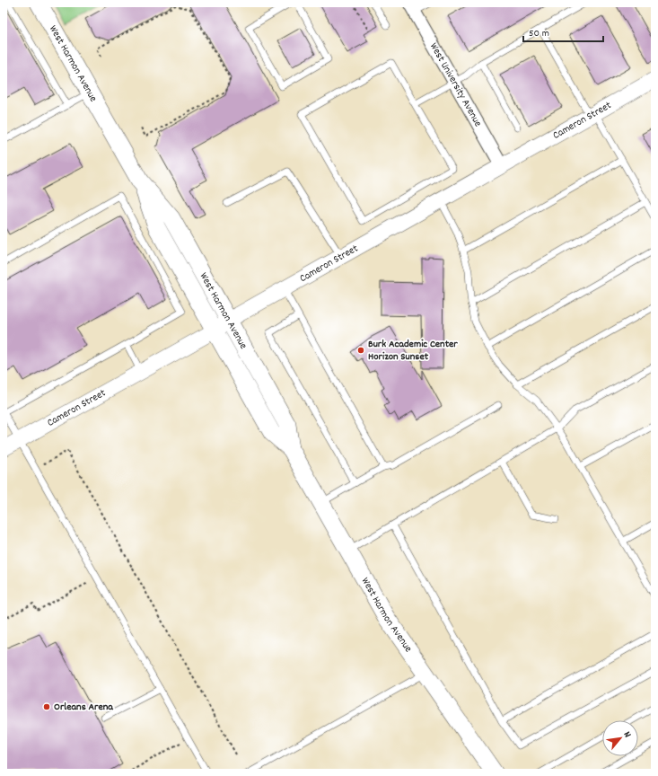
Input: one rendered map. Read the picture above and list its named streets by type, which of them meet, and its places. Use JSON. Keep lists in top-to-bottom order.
{
  "streets": {
    "main road": ["West Harmon Avenue"],
    "street": ["West University Avenue", "Cameron Street"]
  },
  "crossings": [
    ["West Harmon Avenue", "Cameron Street"],
    ["West University Avenue", "Cameron Street"]
  ],
  "places": ["Burk Academic Center Horizon Sunset", "Orleans Arena"],
  "scale_bar": "50 m",
  "north": "top right"
}
